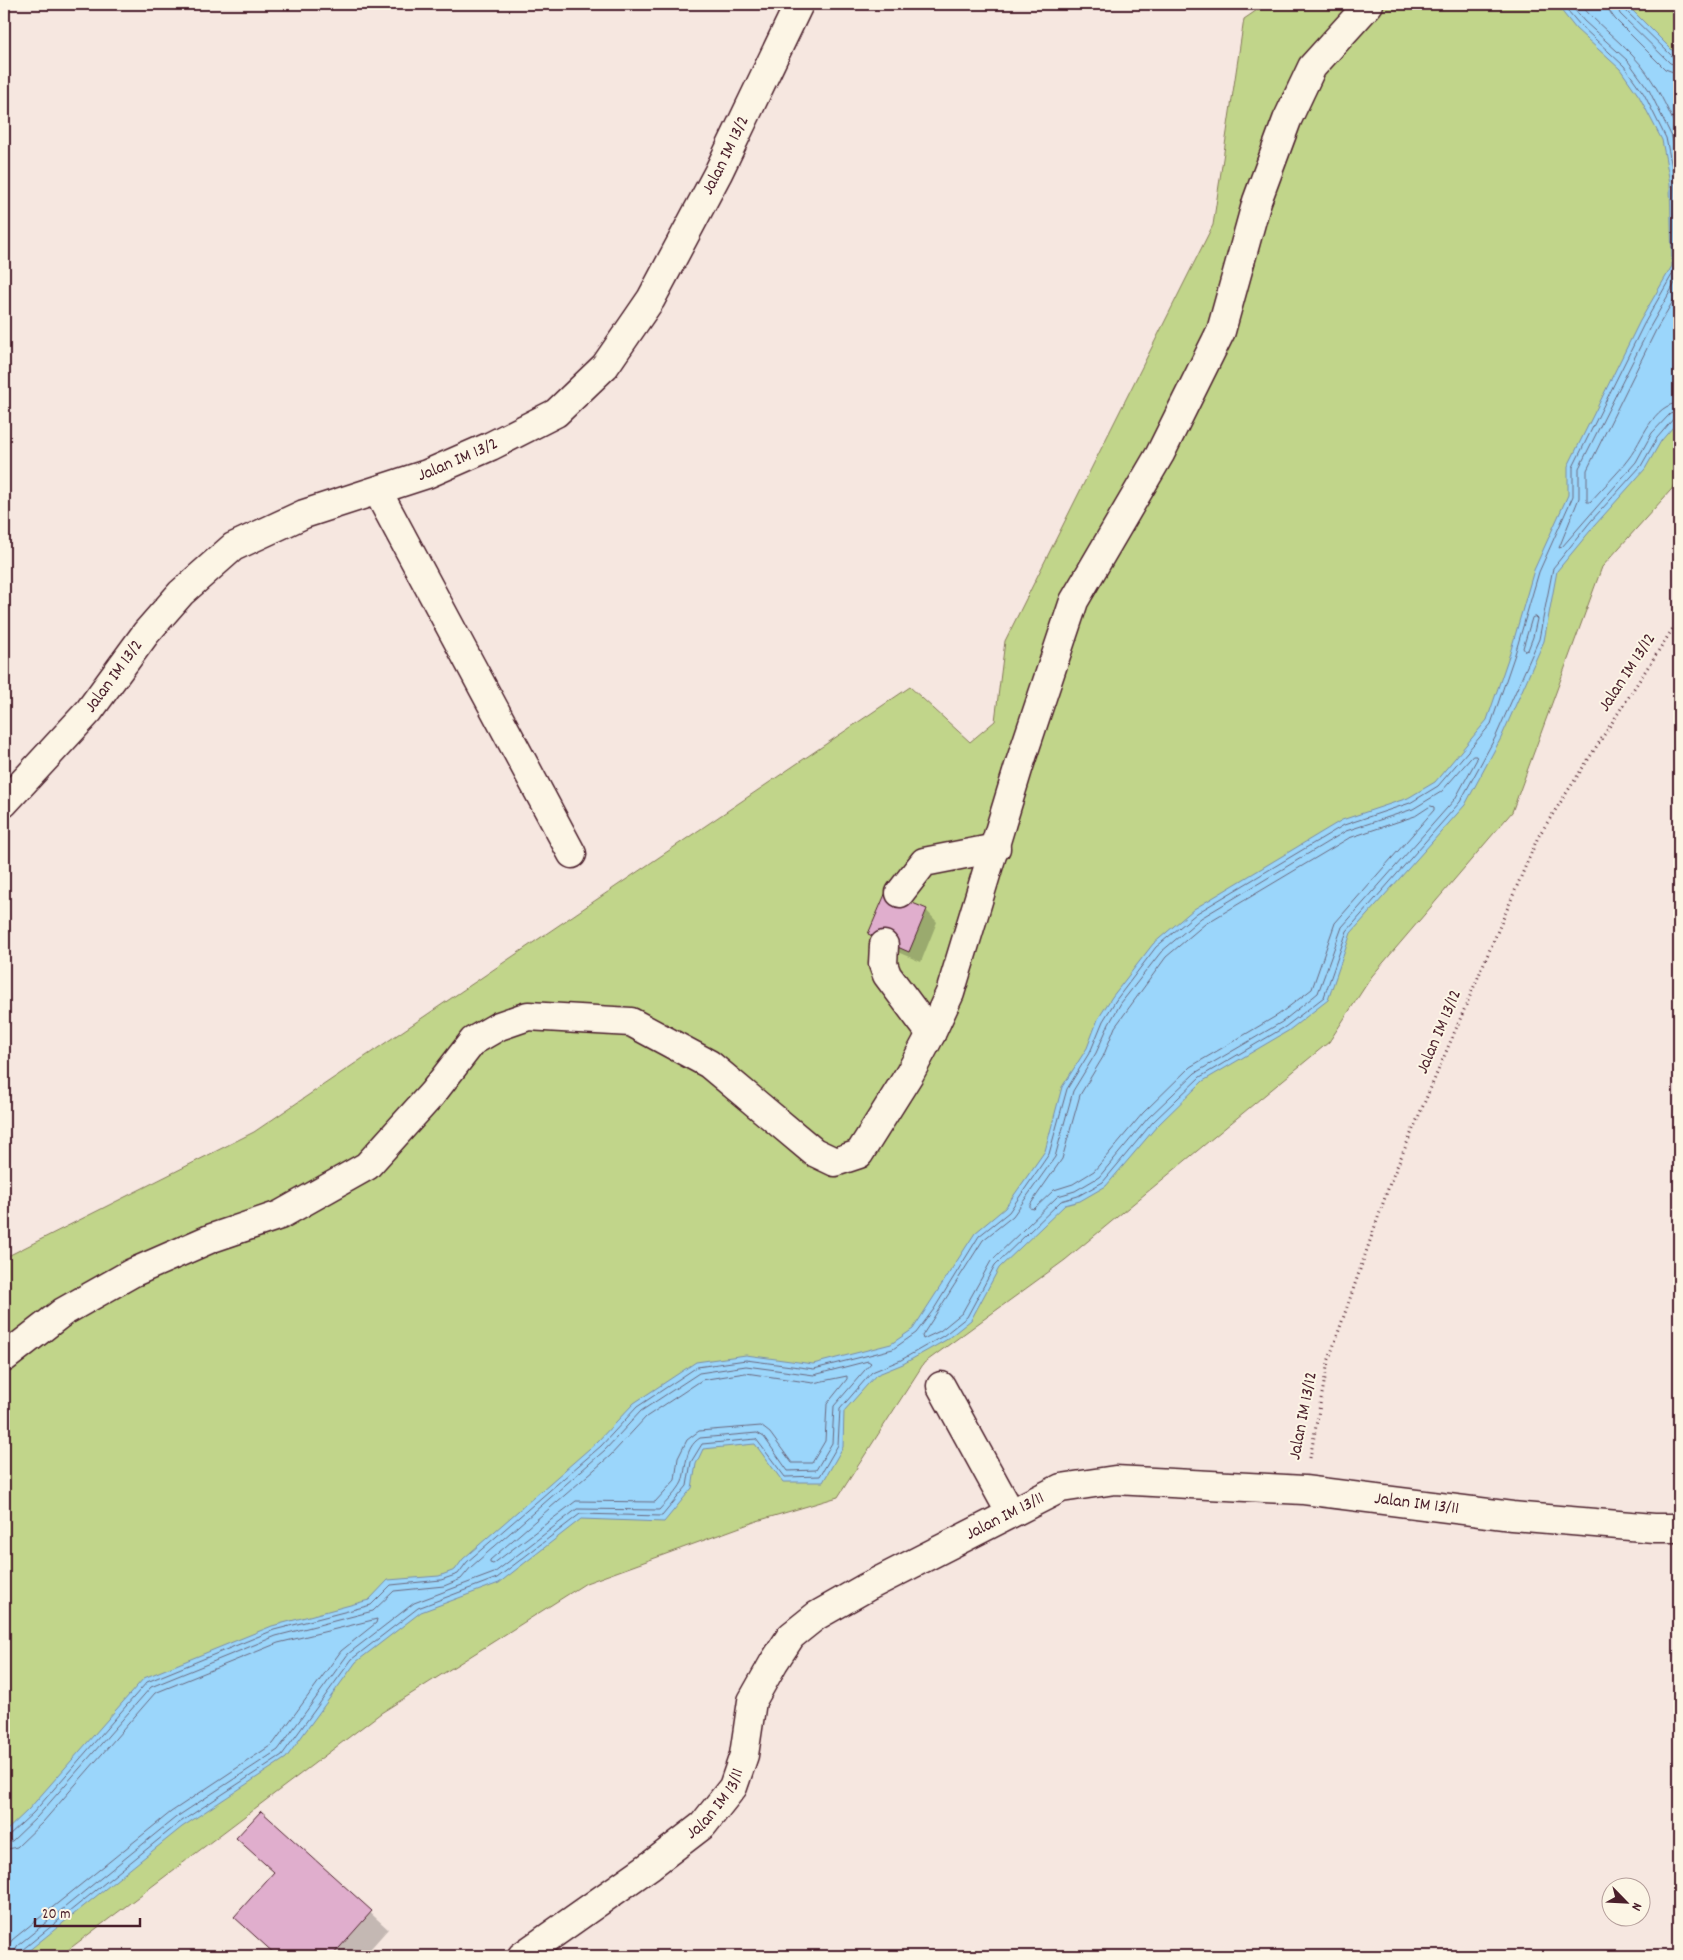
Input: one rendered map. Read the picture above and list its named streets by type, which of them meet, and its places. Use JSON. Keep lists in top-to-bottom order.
{
  "streets": {
    "street": ["Jalan IM 13/2", "Jalan IM 13/11"],
    "path": ["Jalan IM 13/12"]
  },
  "crossings": [
    ["Jalan IM 13/12", "Jalan IM 13/11"]
  ],
  "scale_bar": "20 m",
  "north": "bottom right"
}
